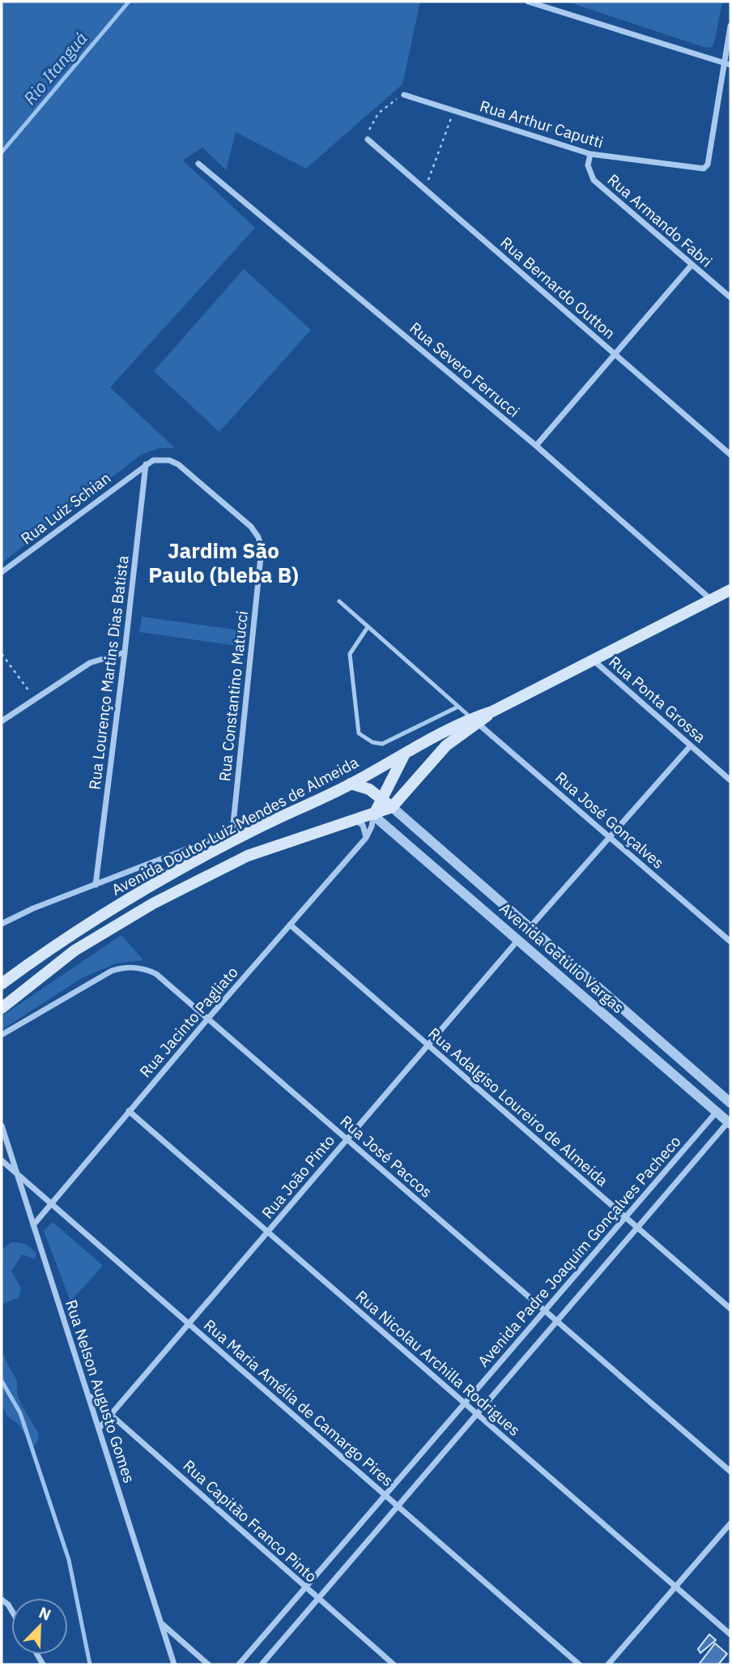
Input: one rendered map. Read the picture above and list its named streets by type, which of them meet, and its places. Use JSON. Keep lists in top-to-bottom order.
{
  "streets": {
    "main road": ["Avenida Doutor Luiz Mendes de Almeida"],
    "street": [
      "Rua Arthur Caputti",
      "Rua Armando Fabri",
      "Rua Bernardo Outton",
      "Rua Severo Ferrucci",
      "Rua Luiz Schian",
      "Rua Lourenço Martins Dias Batista",
      "Rua Constantino Matucci",
      "Rua Ponta Grossa",
      "Rua José Gonçalves",
      "Avenida Getúlio Vargas",
      "Rua Jacinto Pagliato",
      "Rua Adalgiso Loureiro de Almeida",
      "Rua José Paccos",
      "Rua João Pinto",
      "Avenida Padre Joaquim Gonçalves Pacheco",
      "Rua Nicolau Archilla Rodrigues",
      "Rua Nelson Augusto Gomes",
      "Rua Maria Amélia de Camargo Pires",
      "Rua Capitão Franco Pinto"
    ]
  },
  "crossings": [
    ["Rua Arthur Caputti", "Rua Armando Fabri"],
    ["Rua Severo Ferrucci", "Avenida Doutor Luiz Mendes de Almeida"],
    ["Rua Luiz Schian", "Rua Lourenço Martins Dias Batista"],
    ["Rua Luiz Schian", "Rua Constantino Matucci"],
    ["Rua Lourenço Martins Dias Batista", "Rua Constantino Matucci"],
    ["Rua Ponta Grossa", "Avenida Doutor Luiz Mendes de Almeida"],
    ["Rua José Gonçalves", "Avenida Doutor Luiz Mendes de Almeida"],
    ["Avenida Doutor Luiz Mendes de Almeida", "Avenida Getúlio Vargas"],
    ["Avenida Doutor Luiz Mendes de Almeida", "Rua Jacinto Pagliato"],
    ["Avenida Getúlio Vargas", "Rua Jacinto Pagliato"],
    ["Avenida Getúlio Vargas", "Rua João Pinto"],
    ["Avenida Getúlio Vargas", "Avenida Padre Joaquim Gonçalves Pacheco"],
    ["Rua Jacinto Pagliato", "Rua Adalgiso Loureiro de Almeida"],
    ["Rua Jacinto Pagliato", "Rua José Paccos"],
    ["Rua Jacinto Pagliato", "Rua Nicolau Archilla Rodrigues"],
    ["Rua Jacinto Pagliato", "Rua Nelson Augusto Gomes"],
    ["Rua Jacinto Pagliato", "Rua Maria Amélia de Camargo Pires"],
    ["Rua Adalgiso Loureiro de Almeida", "Rua João Pinto"],
    ["Rua Adalgiso Loureiro de Almeida", "Avenida Padre Joaquim Gonçalves Pacheco"],
    ["Rua José Paccos", "Rua João Pinto"],
    ["Rua José Paccos", "Avenida Padre Joaquim Gonçalves Pacheco"],
    ["Rua João Pinto", "Rua Nicolau Archilla Rodrigues"],
    ["Rua João Pinto", "Rua Nelson Augusto Gomes"],
    ["Rua João Pinto", "Rua Maria Amélia de Camargo Pires"],
    ["Rua João Pinto", "Rua Capitão Franco Pinto"],
    ["Avenida Padre Joaquim Gonçalves Pacheco", "Rua Nicolau Archilla Rodrigues"],
    ["Avenida Padre Joaquim Gonçalves Pacheco", "Rua Maria Amélia de Camargo Pires"],
    ["Avenida Padre Joaquim Gonçalves Pacheco", "Rua Capitão Franco Pinto"],
    ["Rua Nelson Augusto Gomes", "Rua Maria Amélia de Camargo Pires"],
    ["Rua Nelson Augusto Gomes", "Rua Capitão Franco Pinto"]
  ],
  "districts": ["Jardim São Paulo (bleba B)"],
  "water": ["Rio Itanguá"],
  "north": "top right"
}
